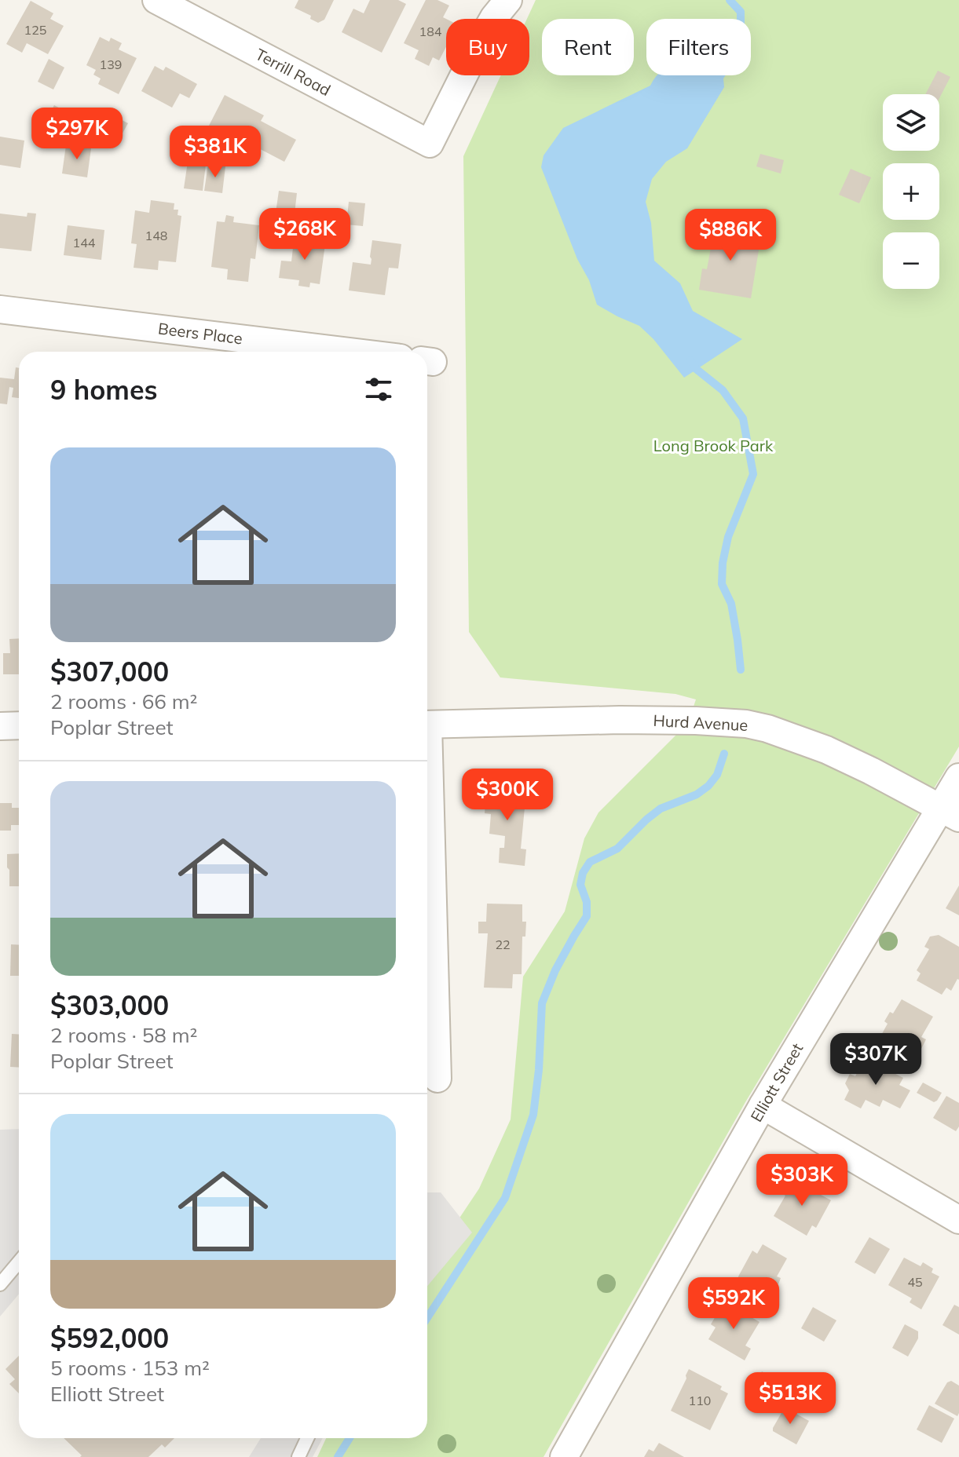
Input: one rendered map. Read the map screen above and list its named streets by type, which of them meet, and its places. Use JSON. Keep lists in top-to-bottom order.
{
  "streets": {
    "street": [
      "Terrill Road",
      "Beers Place",
      "Hurd Avenue",
      "Elliott Street"
    ]
  },
  "crossings": [
    ["Hurd Avenue", "Elliott Street"]
  ],
  "parks": ["Long Brook Park"],
  "house_numbers": [
    "125",
    "184",
    "139",
    "148",
    "144",
    "22",
    "45",
    "110"
  ],
  "page": {
    "chip": ["Buy", "Rent", "Filters"],
    "map_buttons": ["+", "−"],
    "price": [
      "$297K",
      "$381K",
      "$268K",
      "$886K",
      "$300K",
      "$307K",
      "$303K",
      "$592K",
      "$513K"
    ],
    "heading": "9 homes",
    "list": [
      {
        "name": "$307,000",
        "note": "2 rooms · 66 m² · Poplar Street"
      },
      {
        "name": "$303,000",
        "note": "2 rooms · 58 m² · Poplar Street"
      },
      {
        "name": "$592,000",
        "note": "5 rooms · 153 m² · Elliott Street"
      }
    ]
  }
}
